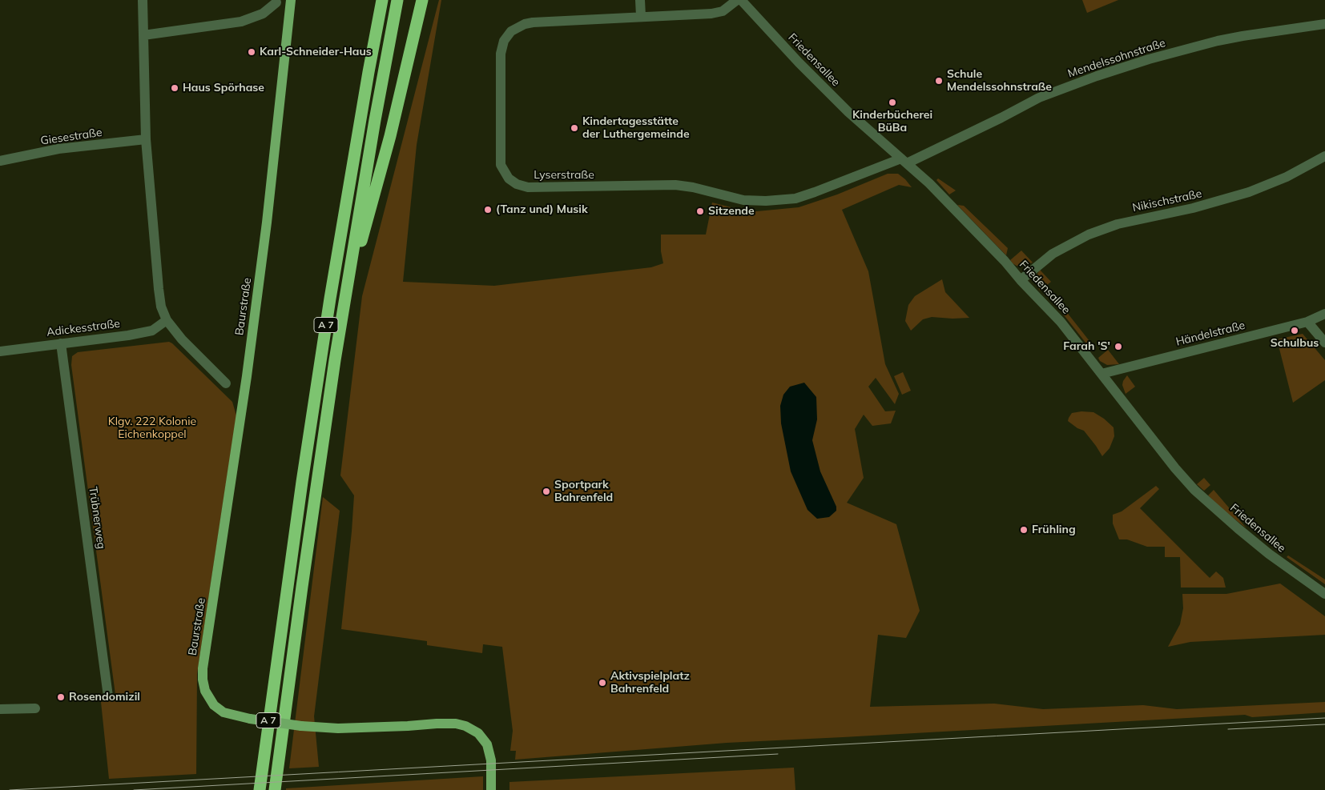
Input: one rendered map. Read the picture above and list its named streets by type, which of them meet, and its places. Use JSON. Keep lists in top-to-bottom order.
{
  "streets": {
    "highway": ["A 7"],
    "main road": ["Baurstraße"],
    "street": [
      "Mendelssohnstraße",
      "Friedensallee",
      "Giesestraße",
      "Lyserstraße",
      "Nikischstraße",
      "Adickesstraße",
      "Händelstraße",
      "Trübnerweg"
    ]
  },
  "crossings": [
    ["Mendelssohnstraße", "Friedensallee"],
    ["Mendelssohnstraße", "Lyserstraße"],
    ["Friedensallee", "Lyserstraße"],
    ["Friedensallee", "Nikischstraße"],
    ["Friedensallee", "Händelstraße"],
    ["Adickesstraße", "Trübnerweg"]
  ],
  "parks": ["Klgv. 222 Kolonie Eichenkoppel"],
  "places": [
    "Karl-Schneider-Haus",
    "Schule Mendelssohnstraße",
    "Haus Spörhase",
    "Kinderbücherei BüBa",
    "Kindertagesstätte der Luthergemeinde",
    "(Tanz und) Musik",
    "Sitzende",
    "Schulbus",
    "Farah 'S'",
    "Sportpark Bahrenfeld",
    "Frühling",
    "Aktivspielplatz Bahrenfeld",
    "Rosendomizil"
  ]
}
